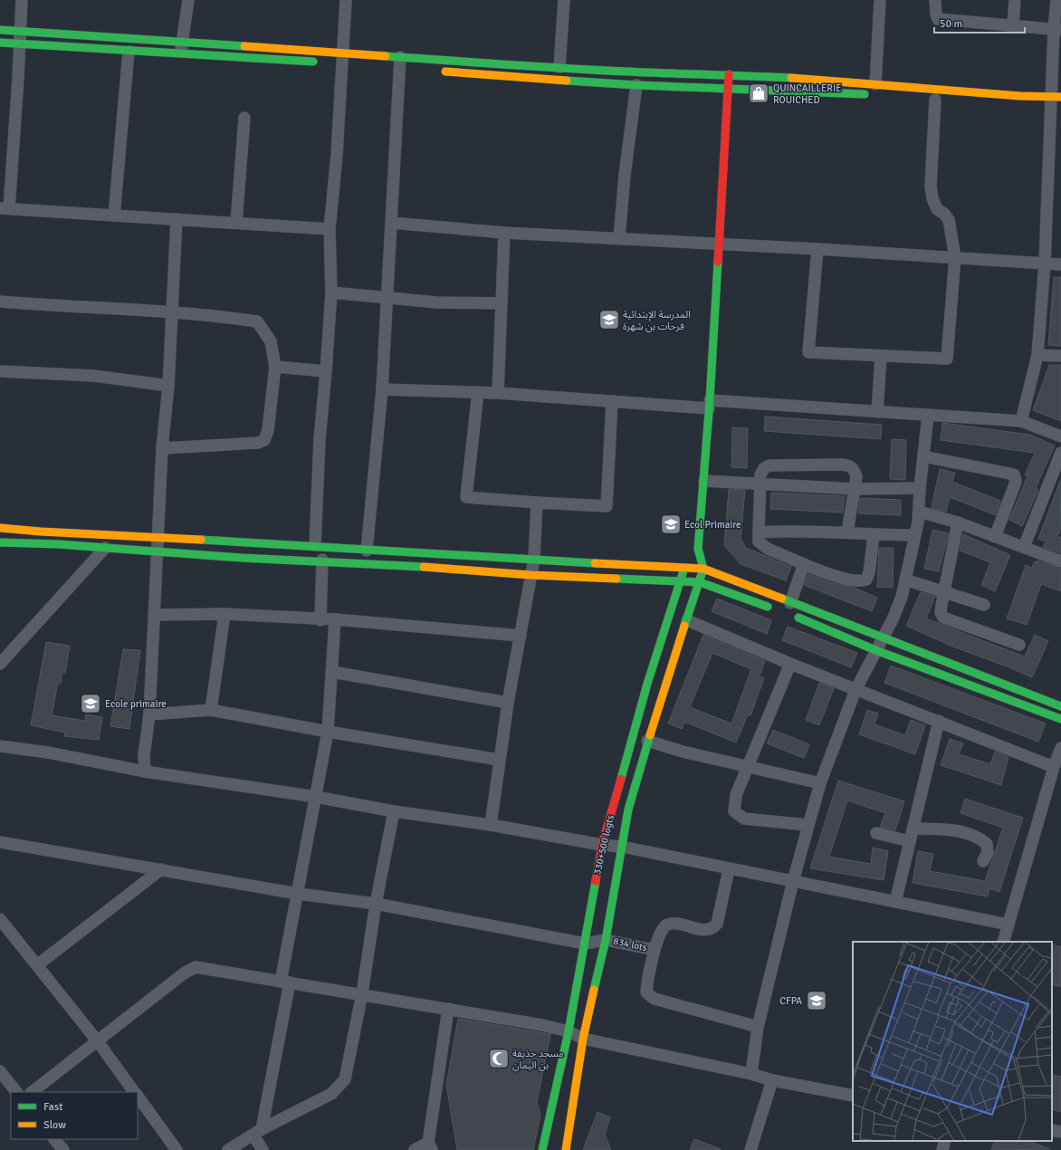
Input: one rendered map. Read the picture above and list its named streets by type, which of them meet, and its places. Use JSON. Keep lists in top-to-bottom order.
{
  "streets": {
    "street": ["330+500 logts", "834 lots"]
  },
  "places": {
    "shop": ["QUINCAILLERIE ROUICHED"],
    "school or university": [
      "المدرسة الإبتدائية فرحات بن شهرة",
      "Ecol Primaire",
      "Ecole primaire",
      "CFPA"
    ],
    "mosque": ["مسجد حذيفة بن اليمان"]
  },
  "legend": ["Fast", "Slow"],
  "scale_bar": "50 m"
}
